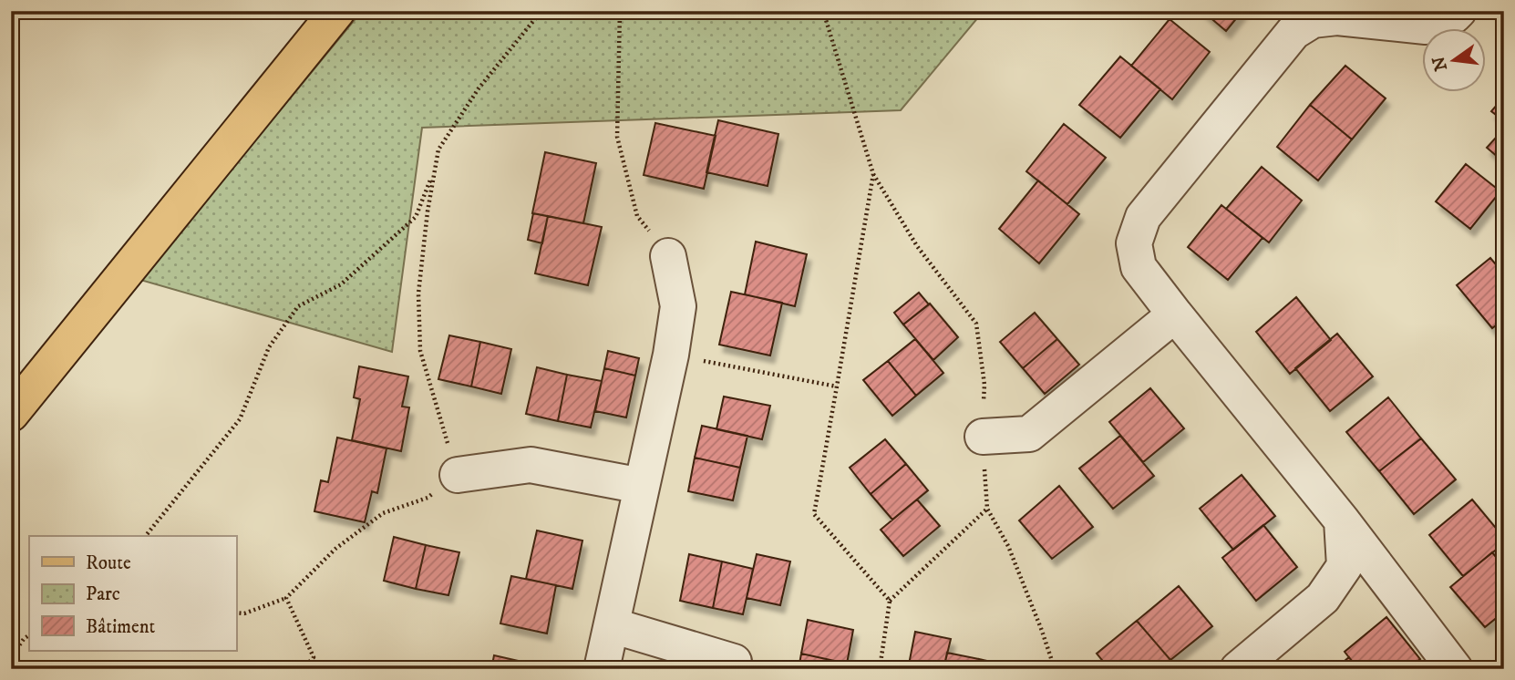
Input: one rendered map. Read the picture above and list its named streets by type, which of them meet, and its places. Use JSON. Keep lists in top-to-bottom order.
{
  "legend": ["Route", "Parc", "Bâtiment"],
  "north": "left"
}
